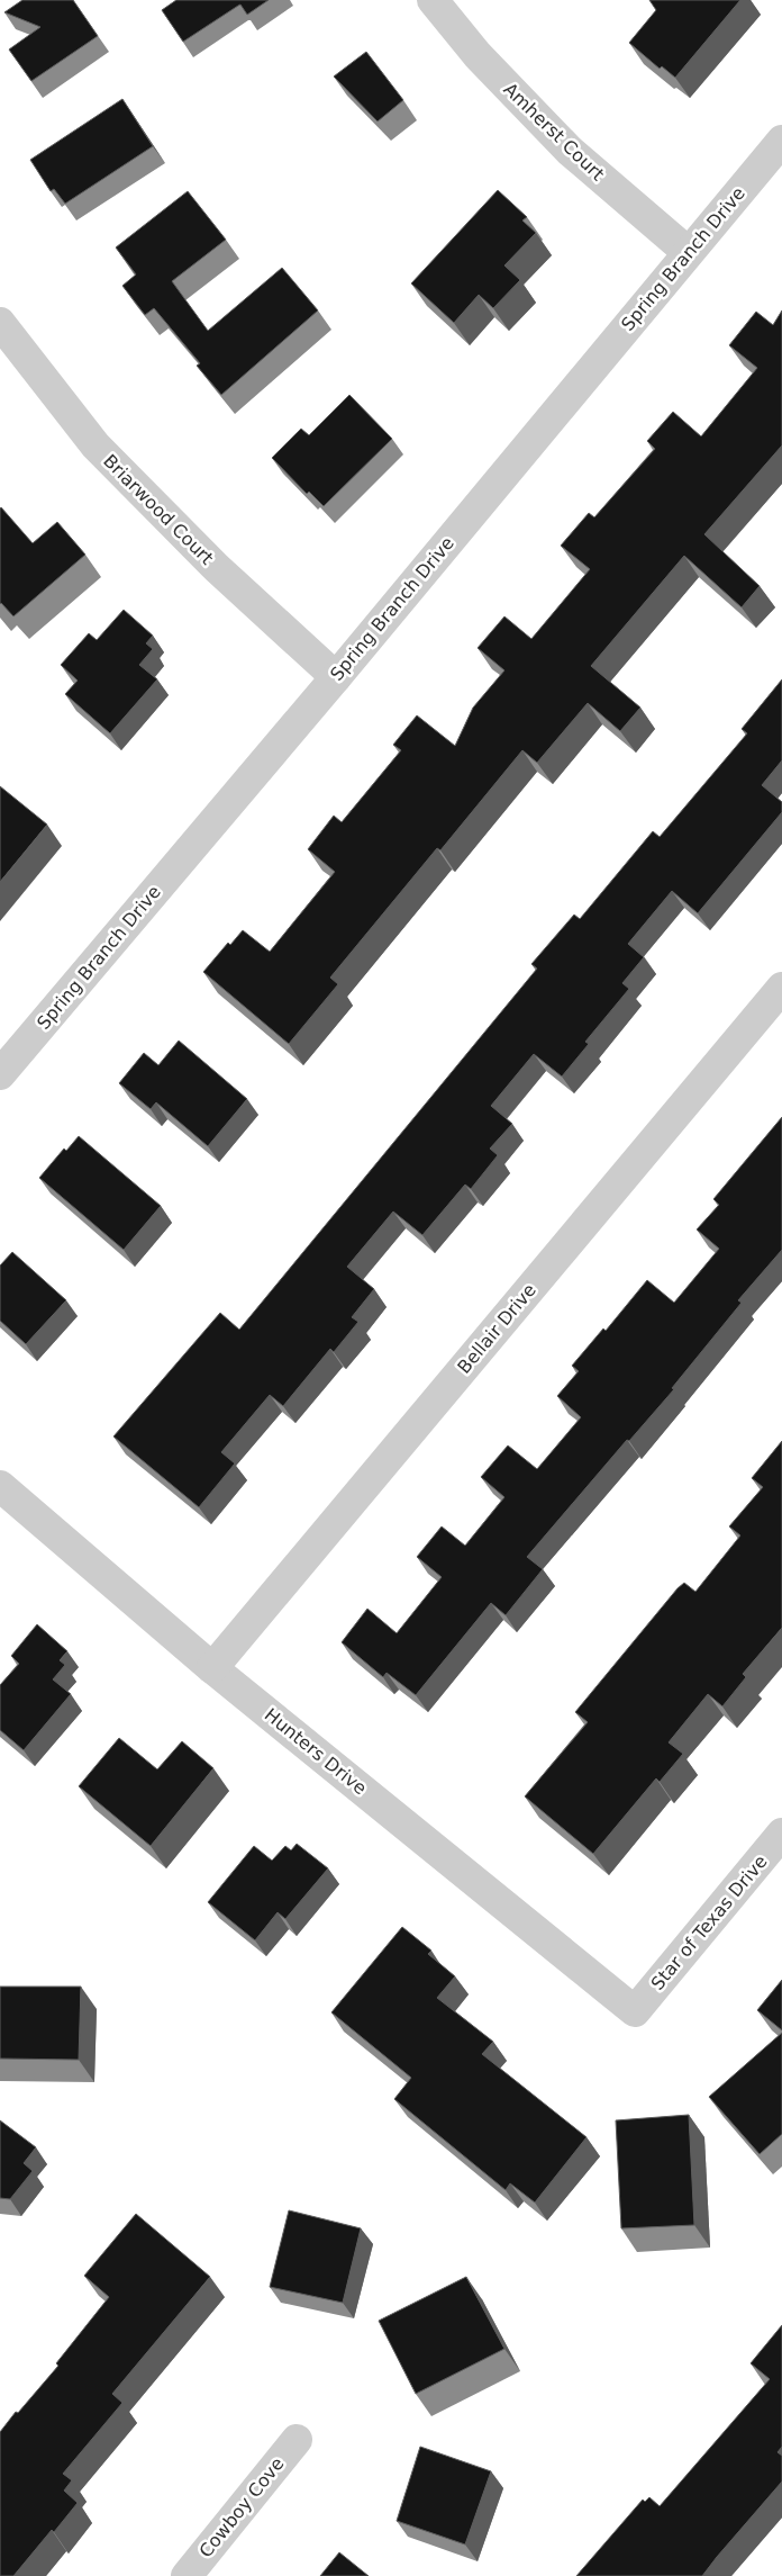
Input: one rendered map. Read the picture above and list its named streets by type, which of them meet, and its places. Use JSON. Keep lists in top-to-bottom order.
{
  "streets": {
    "street": [
      "Amherst Court",
      "Spring Branch Drive",
      "Briarwood Court",
      "Bellair Drive",
      "Hunters Drive",
      "Star of Texas Drive",
      "Cowboy Cove"
    ]
  },
  "crossings": [
    ["Amherst Court", "Spring Branch Drive"],
    ["Spring Branch Drive", "Briarwood Court"],
    ["Bellair Drive", "Hunters Drive"],
    ["Hunters Drive", "Star of Texas Drive"]
  ]
}
